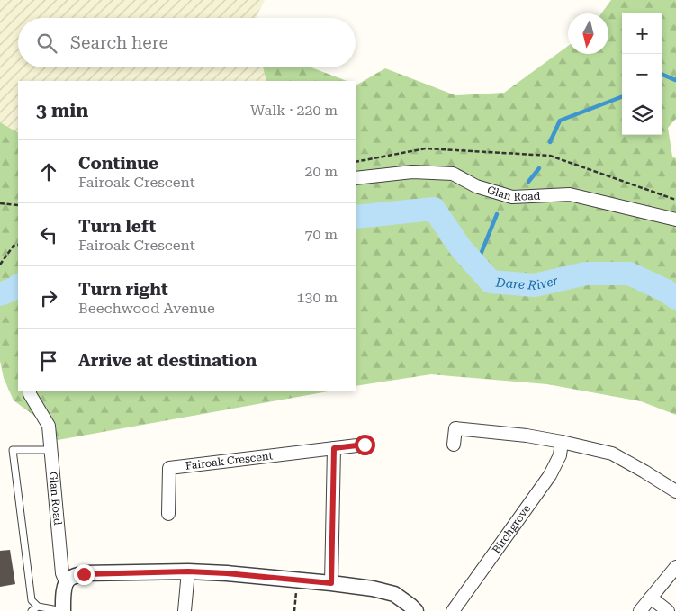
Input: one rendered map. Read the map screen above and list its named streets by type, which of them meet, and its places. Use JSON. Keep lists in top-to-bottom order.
{
  "streets": {
    "street": ["Glan Road", "Fairoak Crescent", "Birchgrove"]
  },
  "water": ["Dare River"],
  "north": "bottom",
  "page": {
    "map_buttons": ["+", "−"],
    "search": "Search here",
    "heading": ["3 min", "Walk · 220 m"],
    "list": [
      ["Continue", "Fairoak Crescent", "20 m"],
      ["Turn left", "Fairoak Crescent", "70 m"],
      ["Turn right", "Beechwood Avenue", "130 m"],
      "Arrive at destination"
    ]
  }
}
